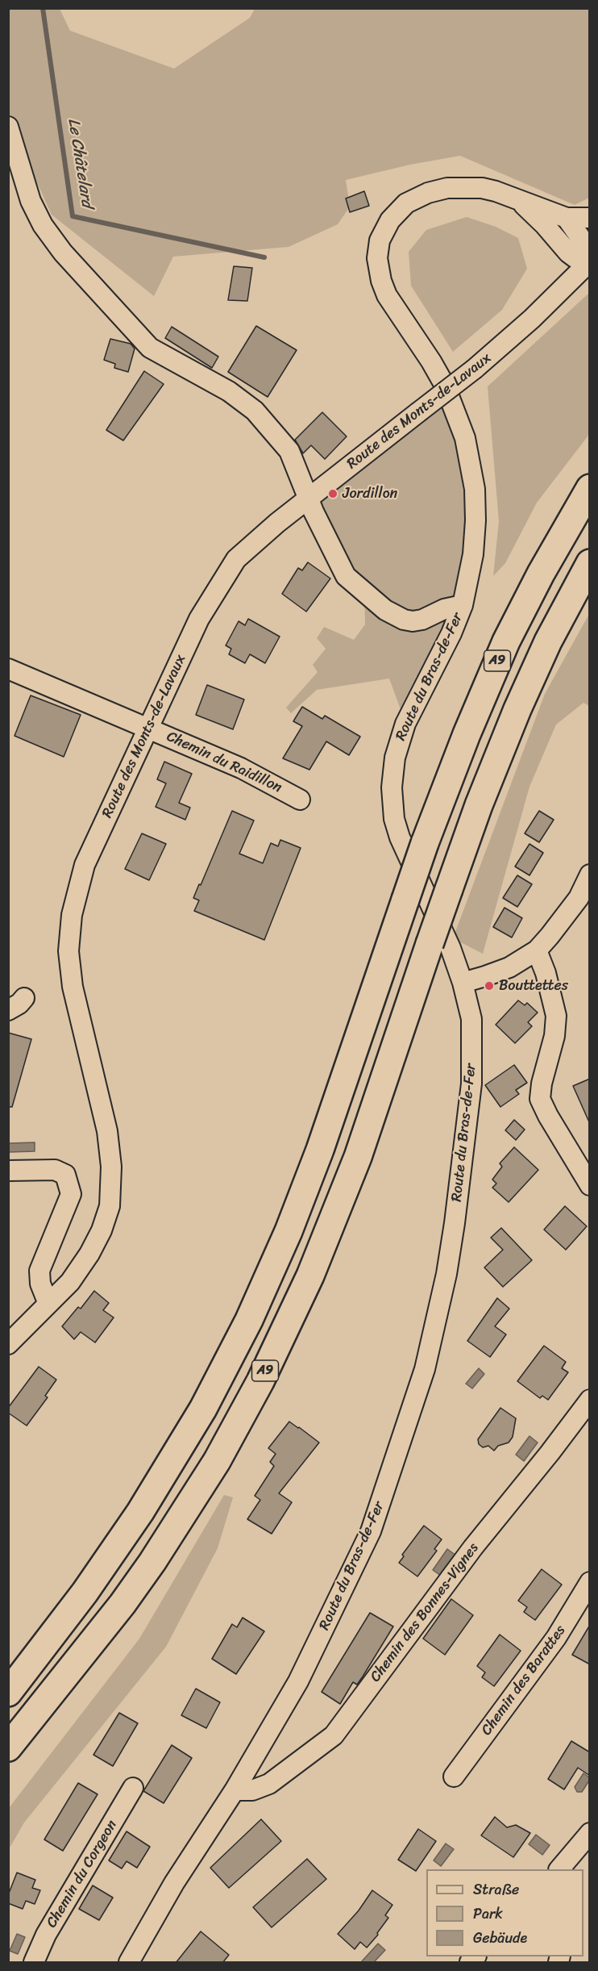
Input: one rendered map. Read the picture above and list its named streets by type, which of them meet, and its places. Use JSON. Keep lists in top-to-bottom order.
{
  "streets": {
    "highway": ["A9"],
    "street": [
      "Route des Monts-de-Lavaux",
      "Route du Bras-de-Fer",
      "Chemin du Raidillon",
      "Chemin des Bonnes-Vignes",
      "Chemin des Barattes",
      "Chemin du Corgeon"
    ]
  },
  "crossings": [
    ["Route des Monts-de-Lavaux", "Route du Bras-de-Fer"],
    ["Route des Monts-de-Lavaux", "Chemin du Raidillon"],
    ["Route du Bras-de-Fer", "Chemin des Bonnes-Vignes"]
  ],
  "water": ["Le Châtelard"],
  "places": ["Jordillon", "Bouttettes"],
  "legend": ["Straße", "Park", "Gebäude"]
}
